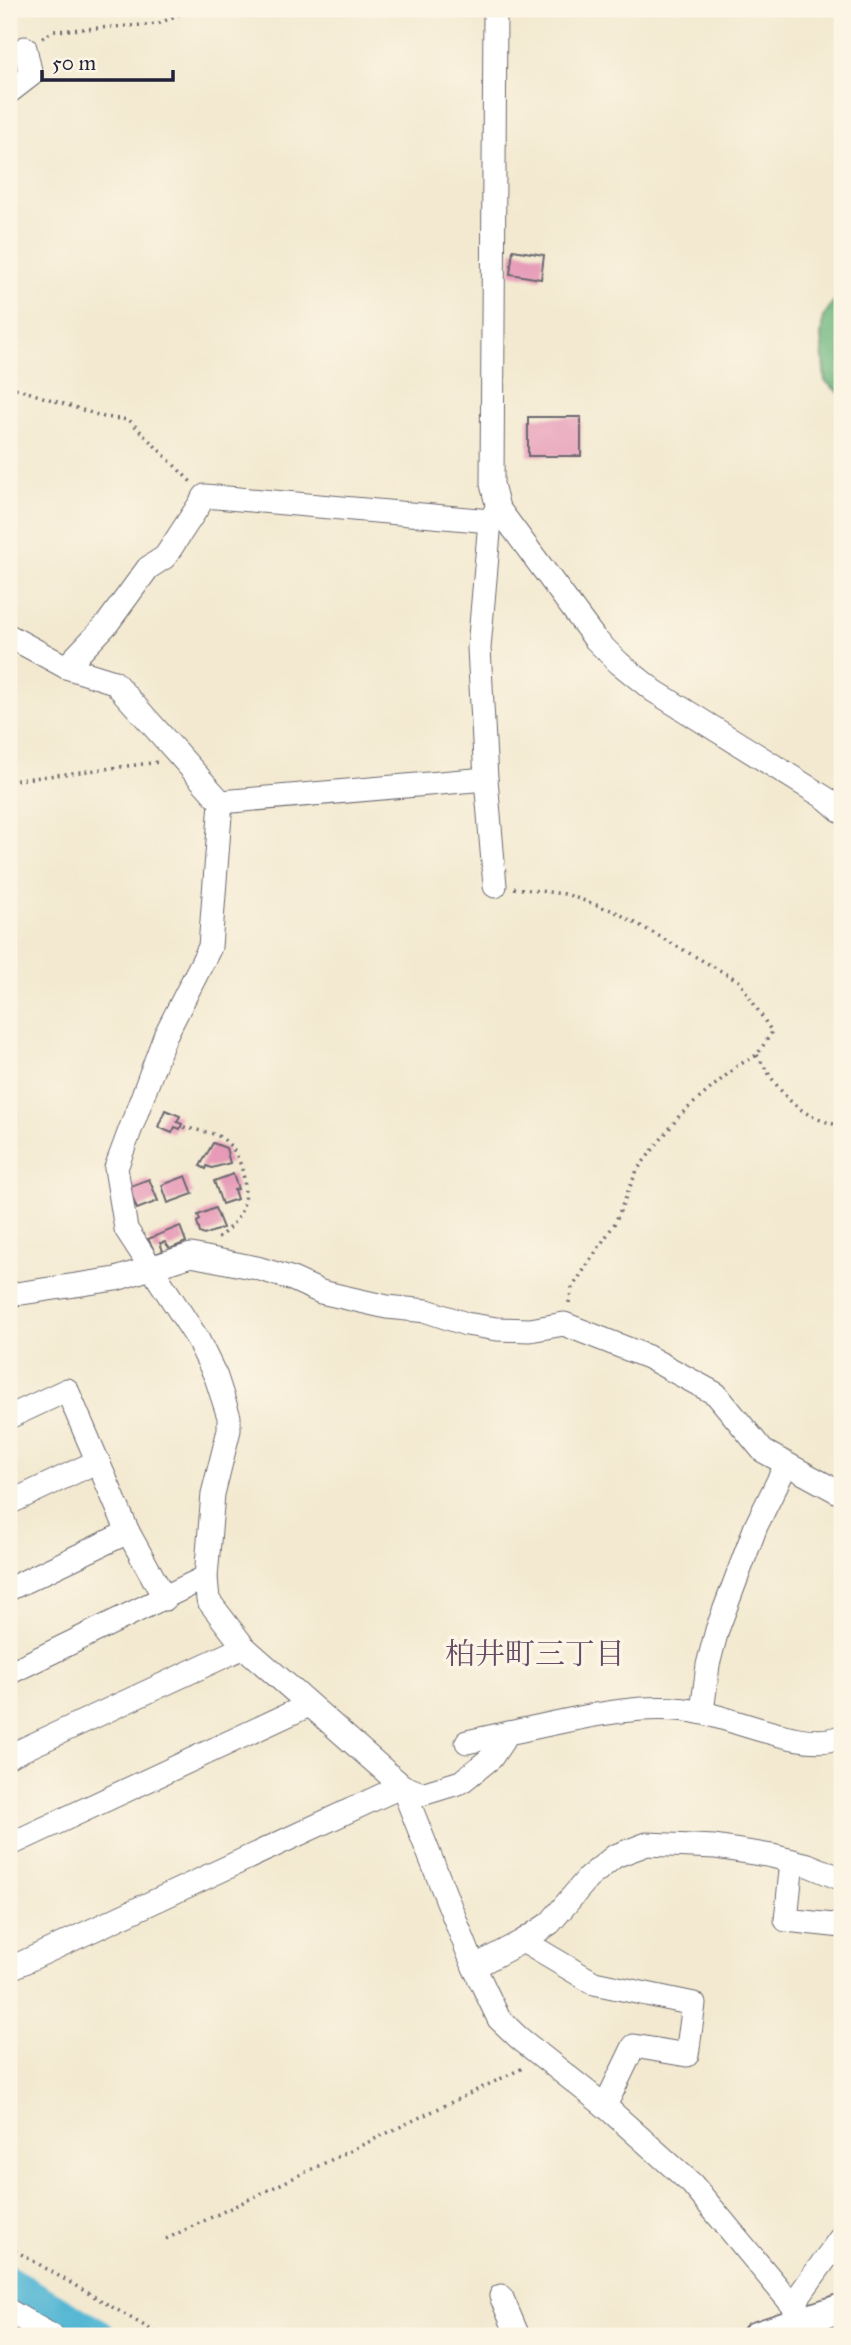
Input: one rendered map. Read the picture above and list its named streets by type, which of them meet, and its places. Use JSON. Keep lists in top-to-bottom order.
{
  "districts": ["柏井町三丁目"],
  "scale_bar": "50 m"
}
